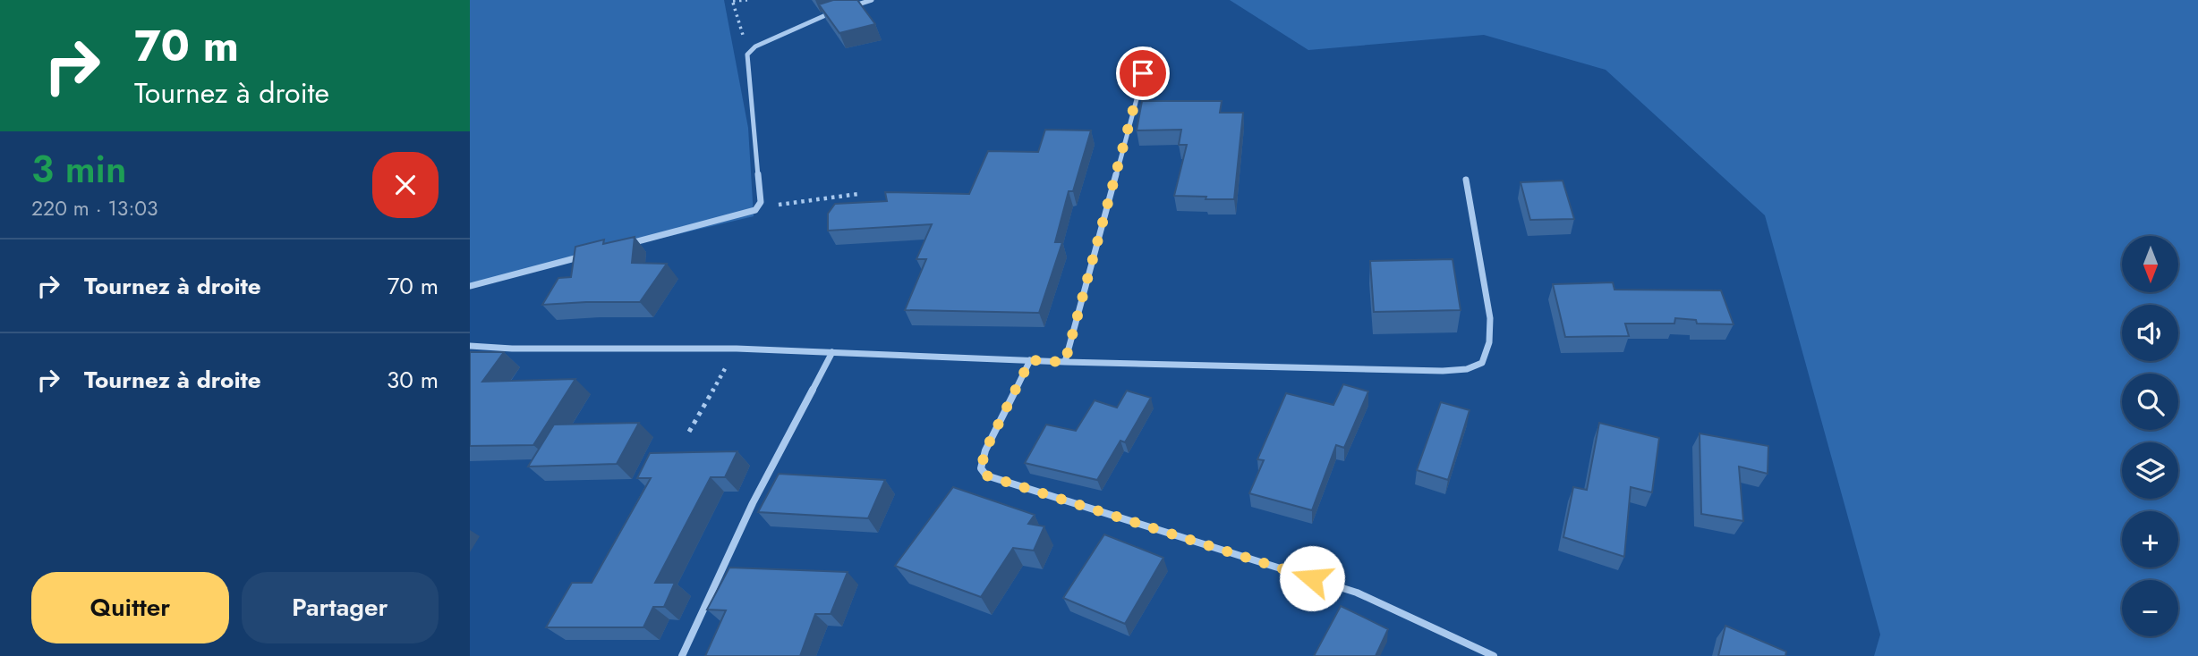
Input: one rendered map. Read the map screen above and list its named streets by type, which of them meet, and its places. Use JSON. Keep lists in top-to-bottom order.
{
  "north": "bottom",
  "page": {
    "turn": ["70 m", "Tournez à droite"],
    "heading": ["3 min", "220 m · 13:03"],
    "map_buttons": ["+", "−"],
    "list": [
      {
        "name": "Tournez à droite",
        "value": "70 m"
      },
      {
        "name": "Tournez à droite",
        "value": "30 m"
      }
    ],
    "buttons": ["Quitter", "Partager"]
  }
}
